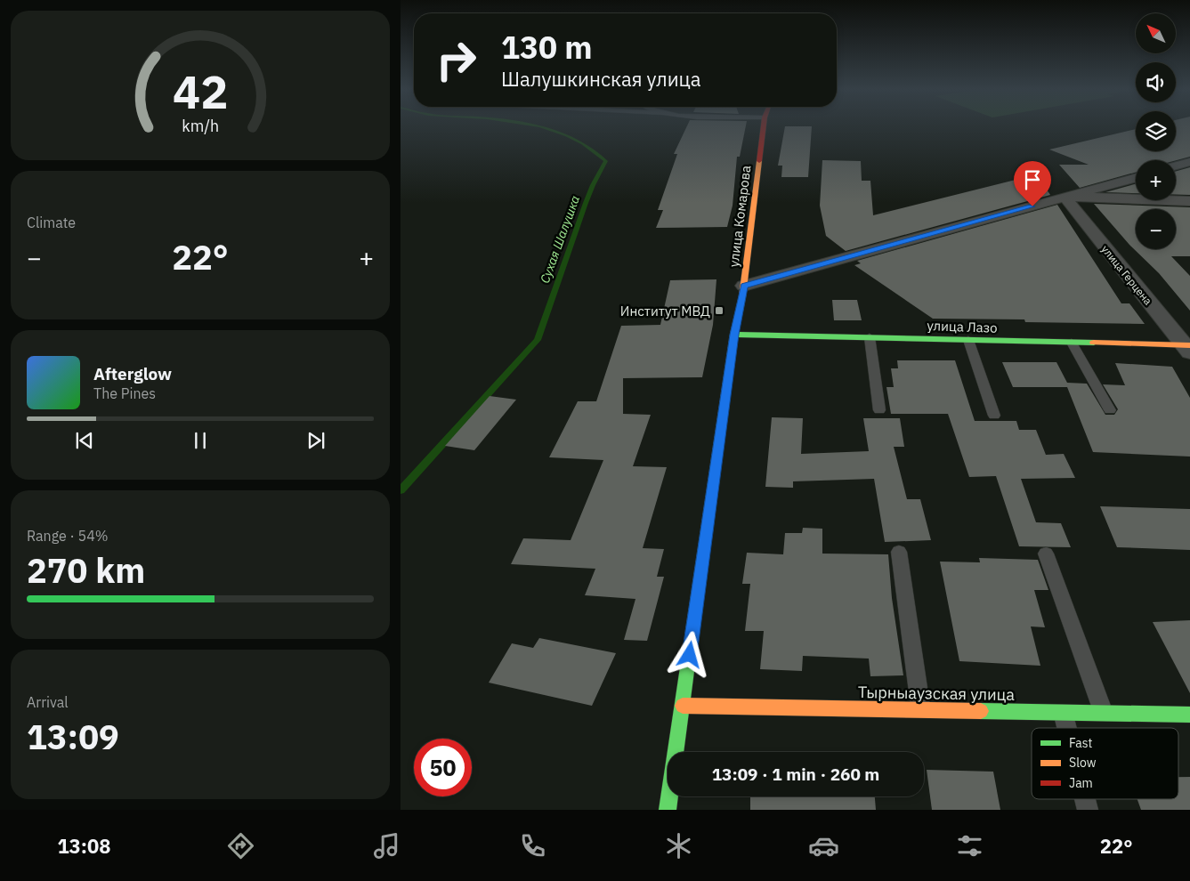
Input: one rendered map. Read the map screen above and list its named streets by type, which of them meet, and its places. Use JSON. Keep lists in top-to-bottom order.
{
  "streets": {
    "main road": ["улица Комарова", "улица Лазо", "Тырныаузская улица"],
    "street": ["улица Герцена"]
  },
  "crossings": [
    ["улица Комарова", "улица Лазо"],
    ["улица Комарова", "Тырныаузская улица"],
    ["улица Герцена", "улица Лазо"]
  ],
  "water": ["Сухая Шалушка"],
  "places": {
    "transit": ["Институт МВД"]
  },
  "legend": ["Fast", "Slow", "Jam"],
  "north": "top left",
  "page": {
    "map_buttons": ["+", "−"],
    "turn": ["130 m", "Шалушкинская улица"],
    "tile": [
      "Climate",
      ["Range · 54%", "270 km"],
      ["Arrival", "13:09"]
    ],
    "heat": ["−", "22°", "+"],
    "song": ["Afterglow", "The Pines"],
    "limit": "50",
    "trip": "13:09 · 1 min · 260 m",
    "tabs": ["13:08", "22°"],
    "gauge": ["42", "km/h"]
  }
}
